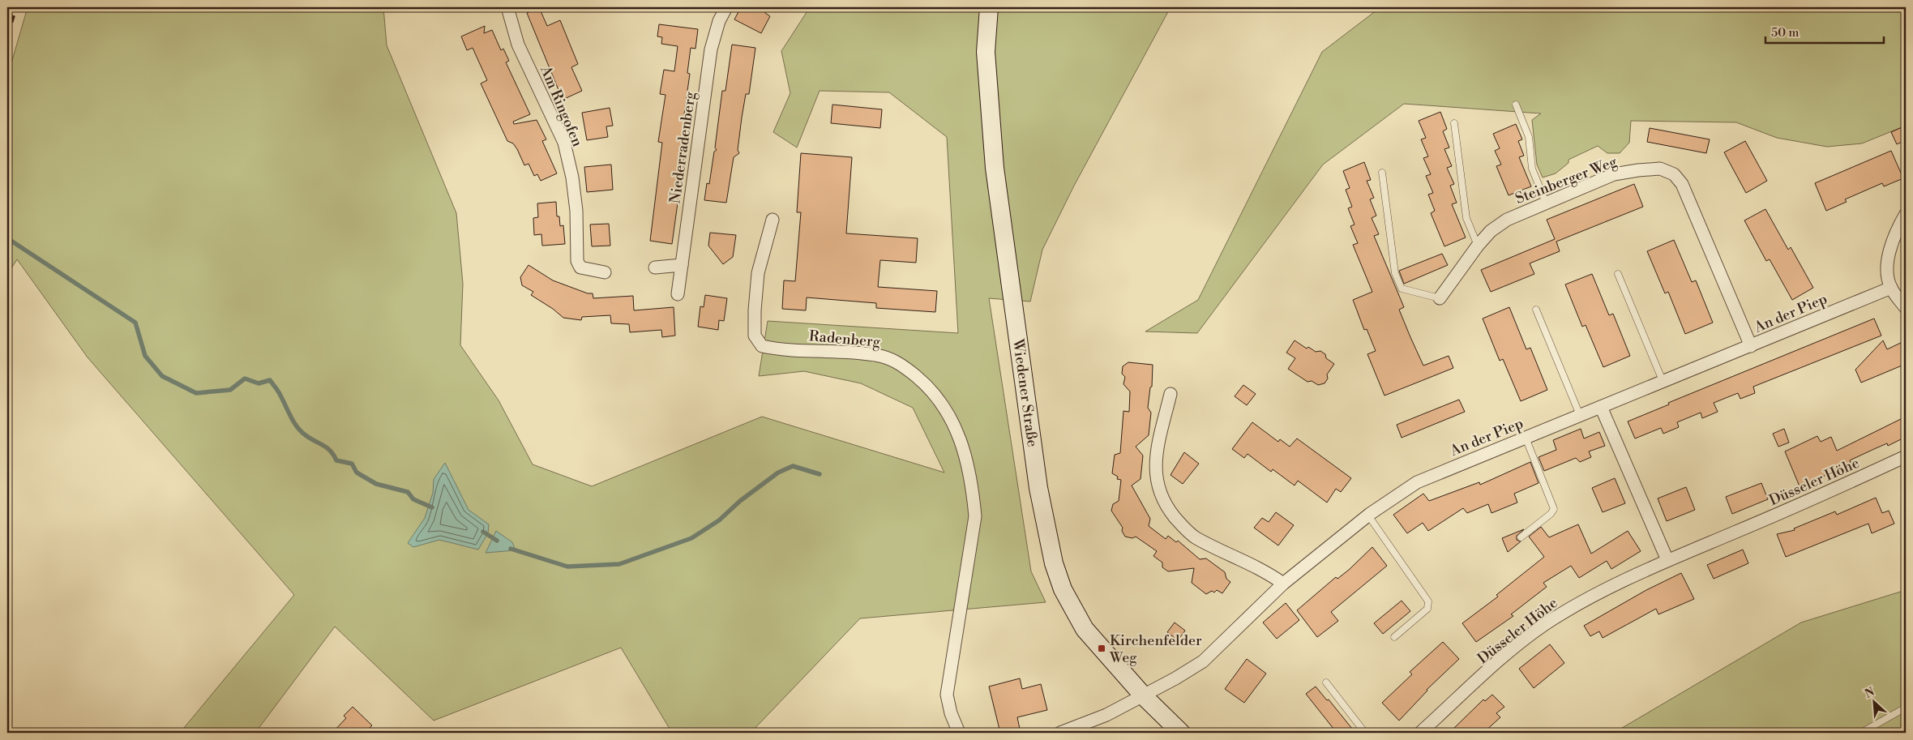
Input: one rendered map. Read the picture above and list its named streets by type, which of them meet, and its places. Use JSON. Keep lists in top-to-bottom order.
{
  "streets": {
    "main road": ["Wiedener Straße"],
    "street": [
      "Am Ringofen",
      "Niederradenberg",
      "Steinberger Weg",
      "An der Piep",
      "Radenberg",
      "Düsseler Höhe"
    ]
  },
  "crossings": [
    ["Steinberger Weg", "An der Piep"],
    ["An der Piep", "Wiedener Straße"]
  ],
  "places": {
    "transit": ["Kirchenfelder Weg"]
  },
  "scale_bar": "50 m",
  "north": "top left"
}
